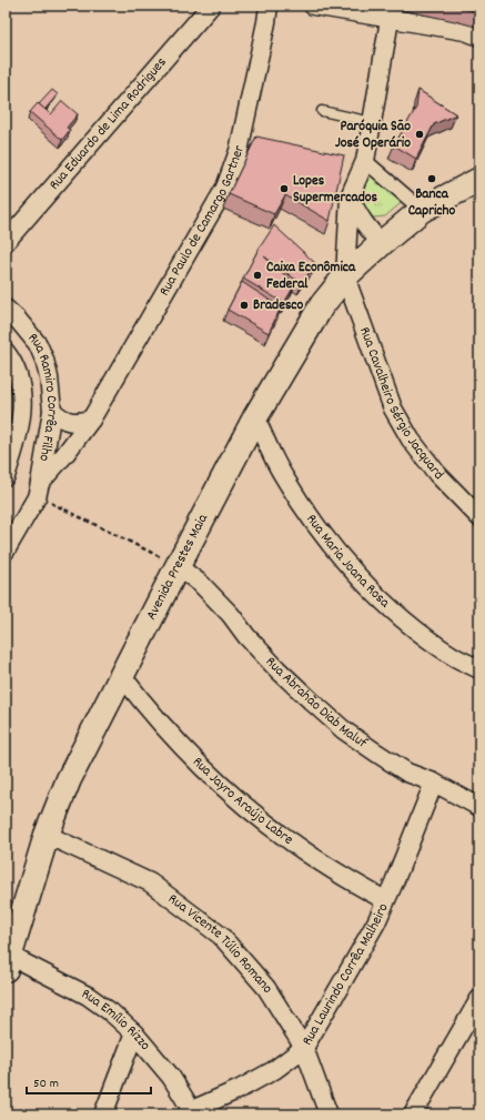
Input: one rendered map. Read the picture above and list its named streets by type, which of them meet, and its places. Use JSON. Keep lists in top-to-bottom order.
{
  "streets": {
    "main road": ["Avenida Prestes Maia"],
    "street": [
      "Rua Eduardo de Lima Rodrigues",
      "Rua Paulo de Camargo Gartner",
      "Rua Ramiro Corrêa Filho",
      "Rua Cavalheiro Sérgio Jacquard",
      "Rua Maria Joana Rosa",
      "Rua Abrahão Diab Maluf",
      "Rua Jayro Araújo Labre",
      "Rua Vicente Túlio Romano",
      "Rua Laurindo Corrêa Malheiro",
      "Rua Emílio Rizzo"
    ]
  },
  "crossings": [
    ["Rua Paulo de Camargo Gartner", "Rua Ramiro Corrêa Filho"],
    ["Rua Cavalheiro Sérgio Jacquard", "Avenida Prestes Maia"],
    ["Rua Maria Joana Rosa", "Avenida Prestes Maia"],
    ["Avenida Prestes Maia", "Rua Abrahão Diab Maluf"],
    ["Avenida Prestes Maia", "Rua Jayro Araújo Labre"],
    ["Avenida Prestes Maia", "Rua Vicente Túlio Romano"],
    ["Avenida Prestes Maia", "Rua Emílio Rizzo"],
    ["Rua Abrahão Diab Maluf", "Rua Laurindo Corrêa Malheiro"],
    ["Rua Jayro Araújo Labre", "Rua Laurindo Corrêa Malheiro"],
    ["Rua Vicente Túlio Romano", "Rua Laurindo Corrêa Malheiro"],
    ["Rua Laurindo Corrêa Malheiro", "Rua Emílio Rizzo"]
  ],
  "places": [
    "Paróquia São José Operário",
    "Banca Capricho",
    "Lopes Supermercados",
    "Caixa Econômica Federal",
    "Bradesco"
  ],
  "scale_bar": "50 m"
}
